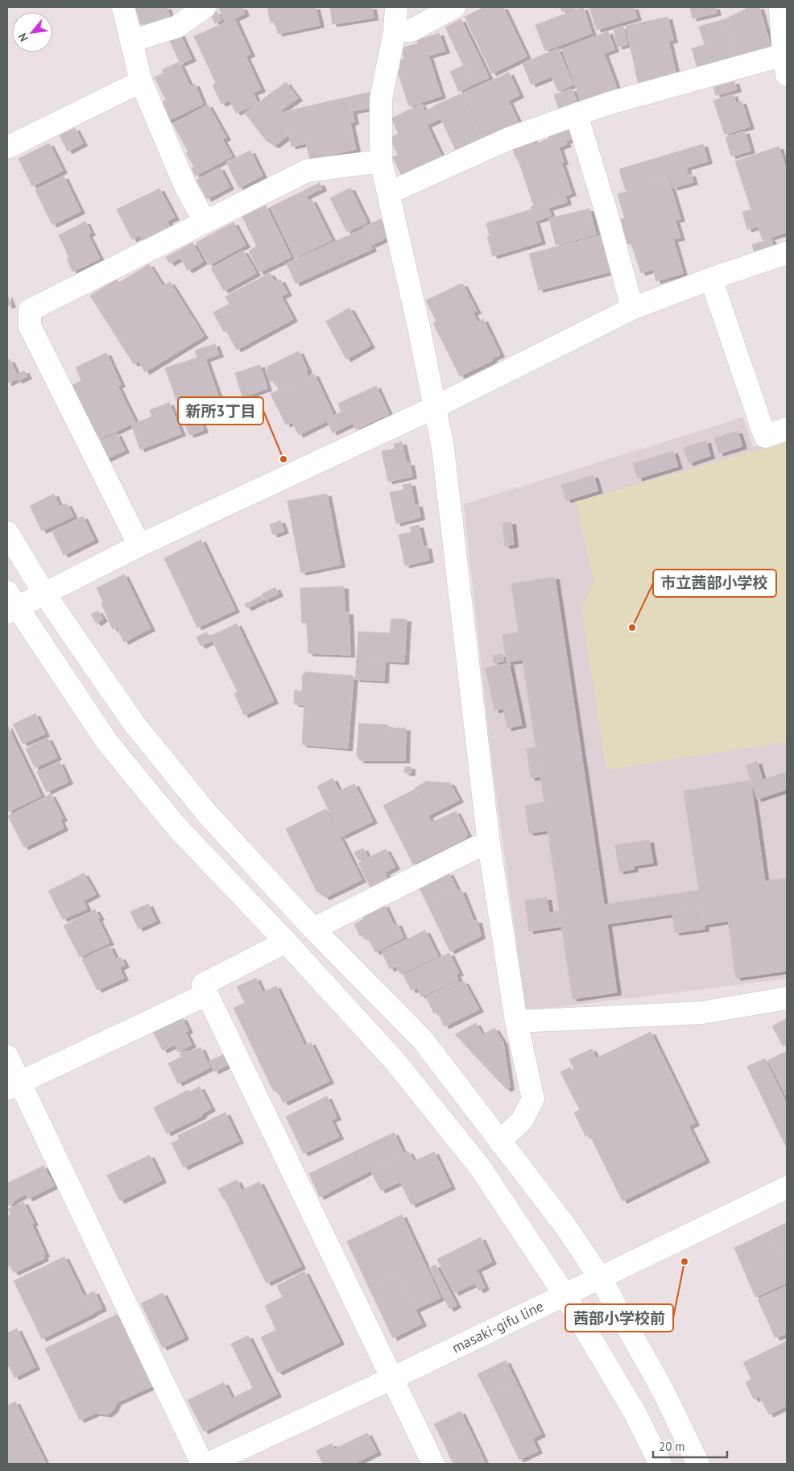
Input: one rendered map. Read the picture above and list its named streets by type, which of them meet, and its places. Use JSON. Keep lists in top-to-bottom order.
{
  "streets": {
    "street": ["masaki-gifu line"]
  },
  "places": ["新所3丁目", "市立茜部小学校", "茜部小学校前"],
  "scale_bar": "20 m",
  "north": "bottom left"
}
